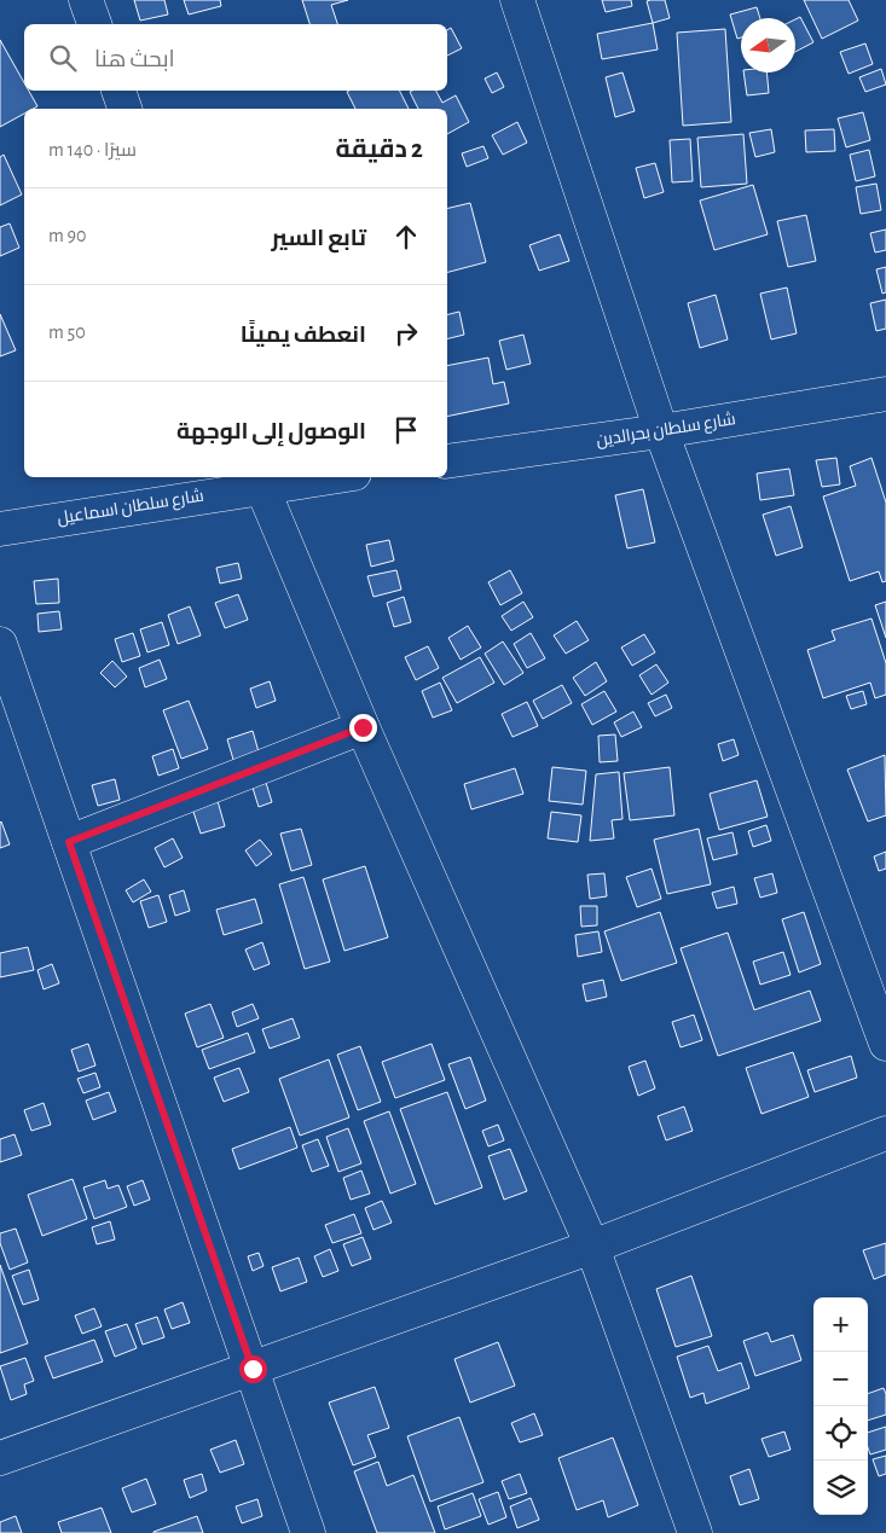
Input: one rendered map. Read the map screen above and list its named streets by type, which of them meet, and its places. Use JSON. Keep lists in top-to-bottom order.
{
  "streets": {
    "street": ["شارع سلطان بحرالدين", "شارع سلطان اسماعيل"]
  },
  "north": "left",
  "page": {
    "search": "ابحث هنا",
    "heading": ["2 دقيقة", "سيرًا · 140 m"],
    "list": [
      ["تابع السير", "90 m"],
      ["انعطف يمينًا", "50 m"],
      "الوصول إلى الوجهة"
    ],
    "map_buttons": ["+", "−"]
  }
}
